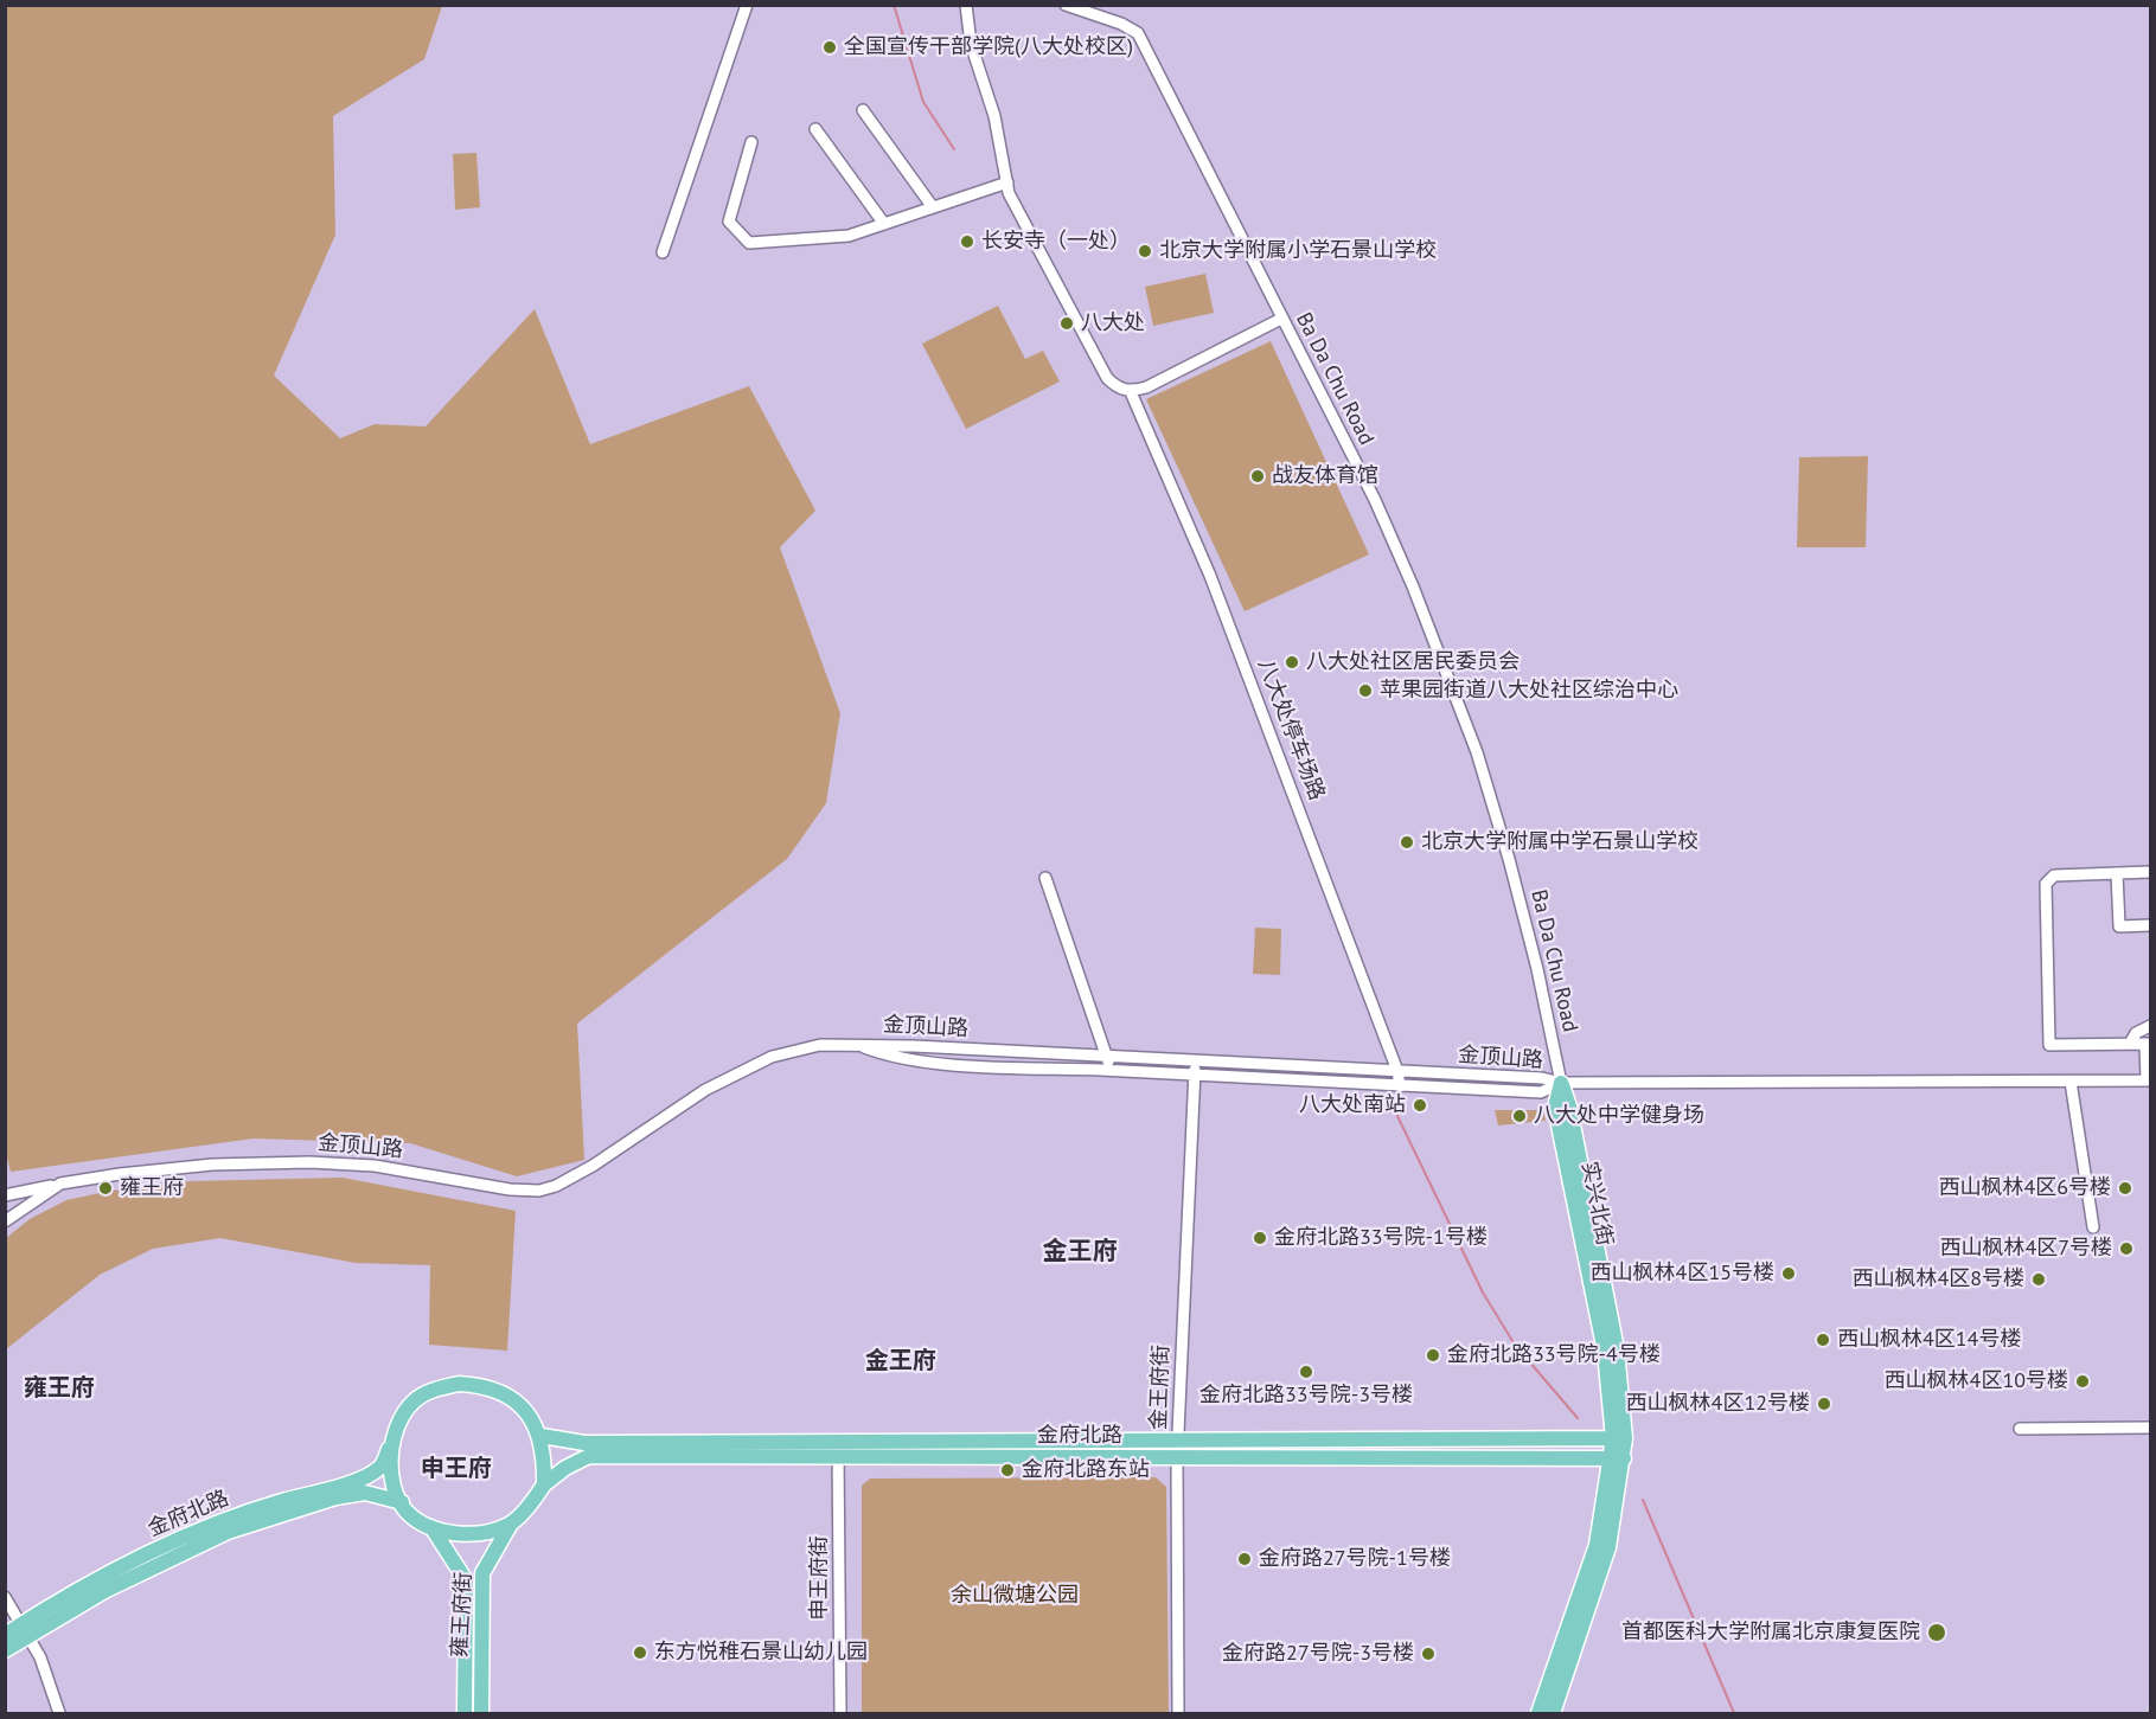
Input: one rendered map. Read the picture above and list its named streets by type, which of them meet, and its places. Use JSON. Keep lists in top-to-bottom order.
{
  "streets": {
    "main road": ["实兴北街", "金府北路", "雍王府街"],
    "street": [
      "Ba Da Chu Road",
      "八大处停车场路",
      "金顶山路",
      "金王府街",
      "申王府街"
    ]
  },
  "crossings": [
    ["Ba Da Chu Road", "金顶山路"],
    ["Ba Da Chu Road", "实兴北街"],
    ["八大处停车场路", "金顶山路"],
    ["金顶山路", "实兴北街"],
    ["金顶山路", "金王府街"],
    ["实兴北街", "金府北路"],
    ["金王府街", "金府北路"],
    ["金府北路", "申王府街"],
    ["金府北路", "雍王府街"]
  ],
  "districts": [
    "金王府",
    "金王府",
    "雍王府",
    "申王府"
  ],
  "parks": ["余山微塘公园"],
  "places": [
    "全国宣传干部学院(八大处校区)",
    "长安寺（一处）",
    "北京大学附属小学石景山学校",
    "八大处",
    "战友体育馆",
    "八大处社区居民委员会",
    "苹果园街道八大处社区综治中心",
    "北京大学附属中学石景山学校",
    "八大处南站",
    "八大处中学健身场",
    "雍王府",
    "西山枫林4区6号楼",
    "金府北路33号院-1号楼",
    "西山枫林4区7号楼",
    "西山枫林4区15号楼",
    "西山枫林4区8号楼",
    "西山枫林4区14号楼",
    "金府北路33号院-4号楼",
    "金府北路33号院-3号楼",
    "西山枫林4区10号楼",
    "西山枫林4区12号楼",
    "金府北路东站",
    "金府路27号院-1号楼",
    "首都医科大学附属北京康复医院",
    "东方悦稚石景山幼儿园",
    "金府路27号院-3号楼"
  ]
}
